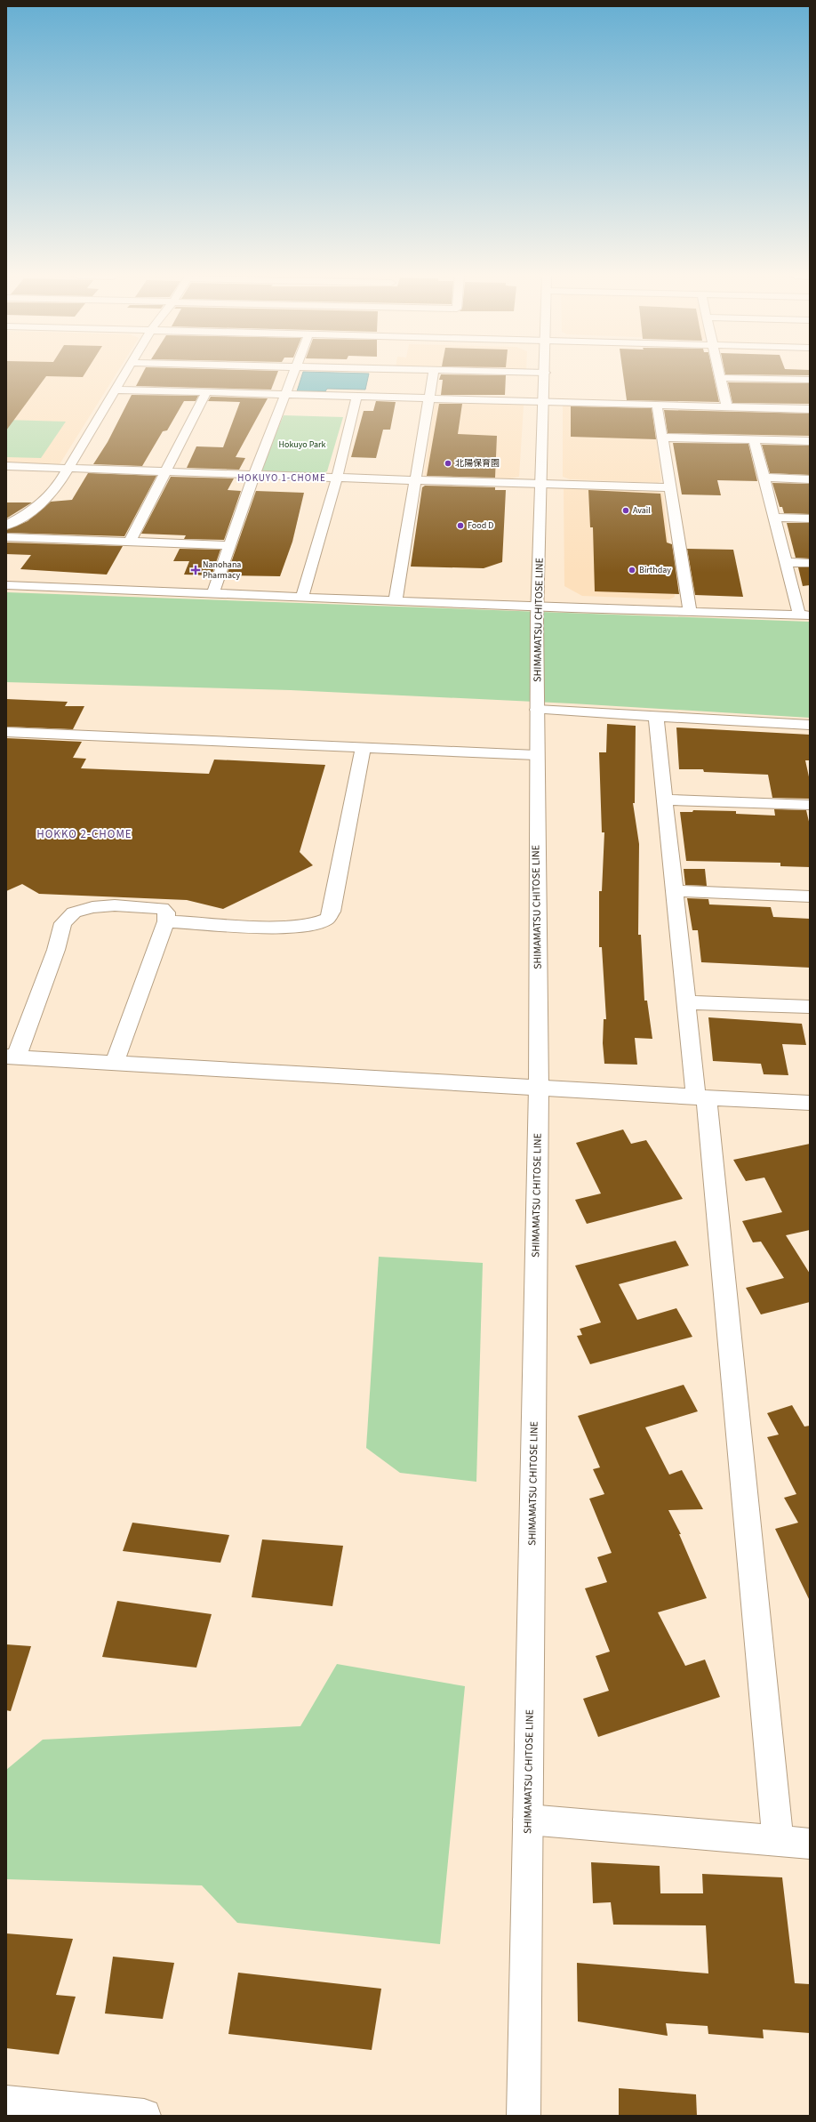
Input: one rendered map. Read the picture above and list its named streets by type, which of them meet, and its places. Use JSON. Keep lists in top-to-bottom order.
{
  "streets": {
    "street": ["SHIMAMATSU CHITOSE LINE"]
  },
  "districts": ["HOKUYO 1-CHOME", "HOKKO 2-CHOME"],
  "parks": ["Hokuyo Park"],
  "places": {
    "other": [
      "北陽保育園",
      "Avail",
      "Food D",
      "Birthday"
    ],
    "health": ["Nanohana Pharmacy"]
  }
}
